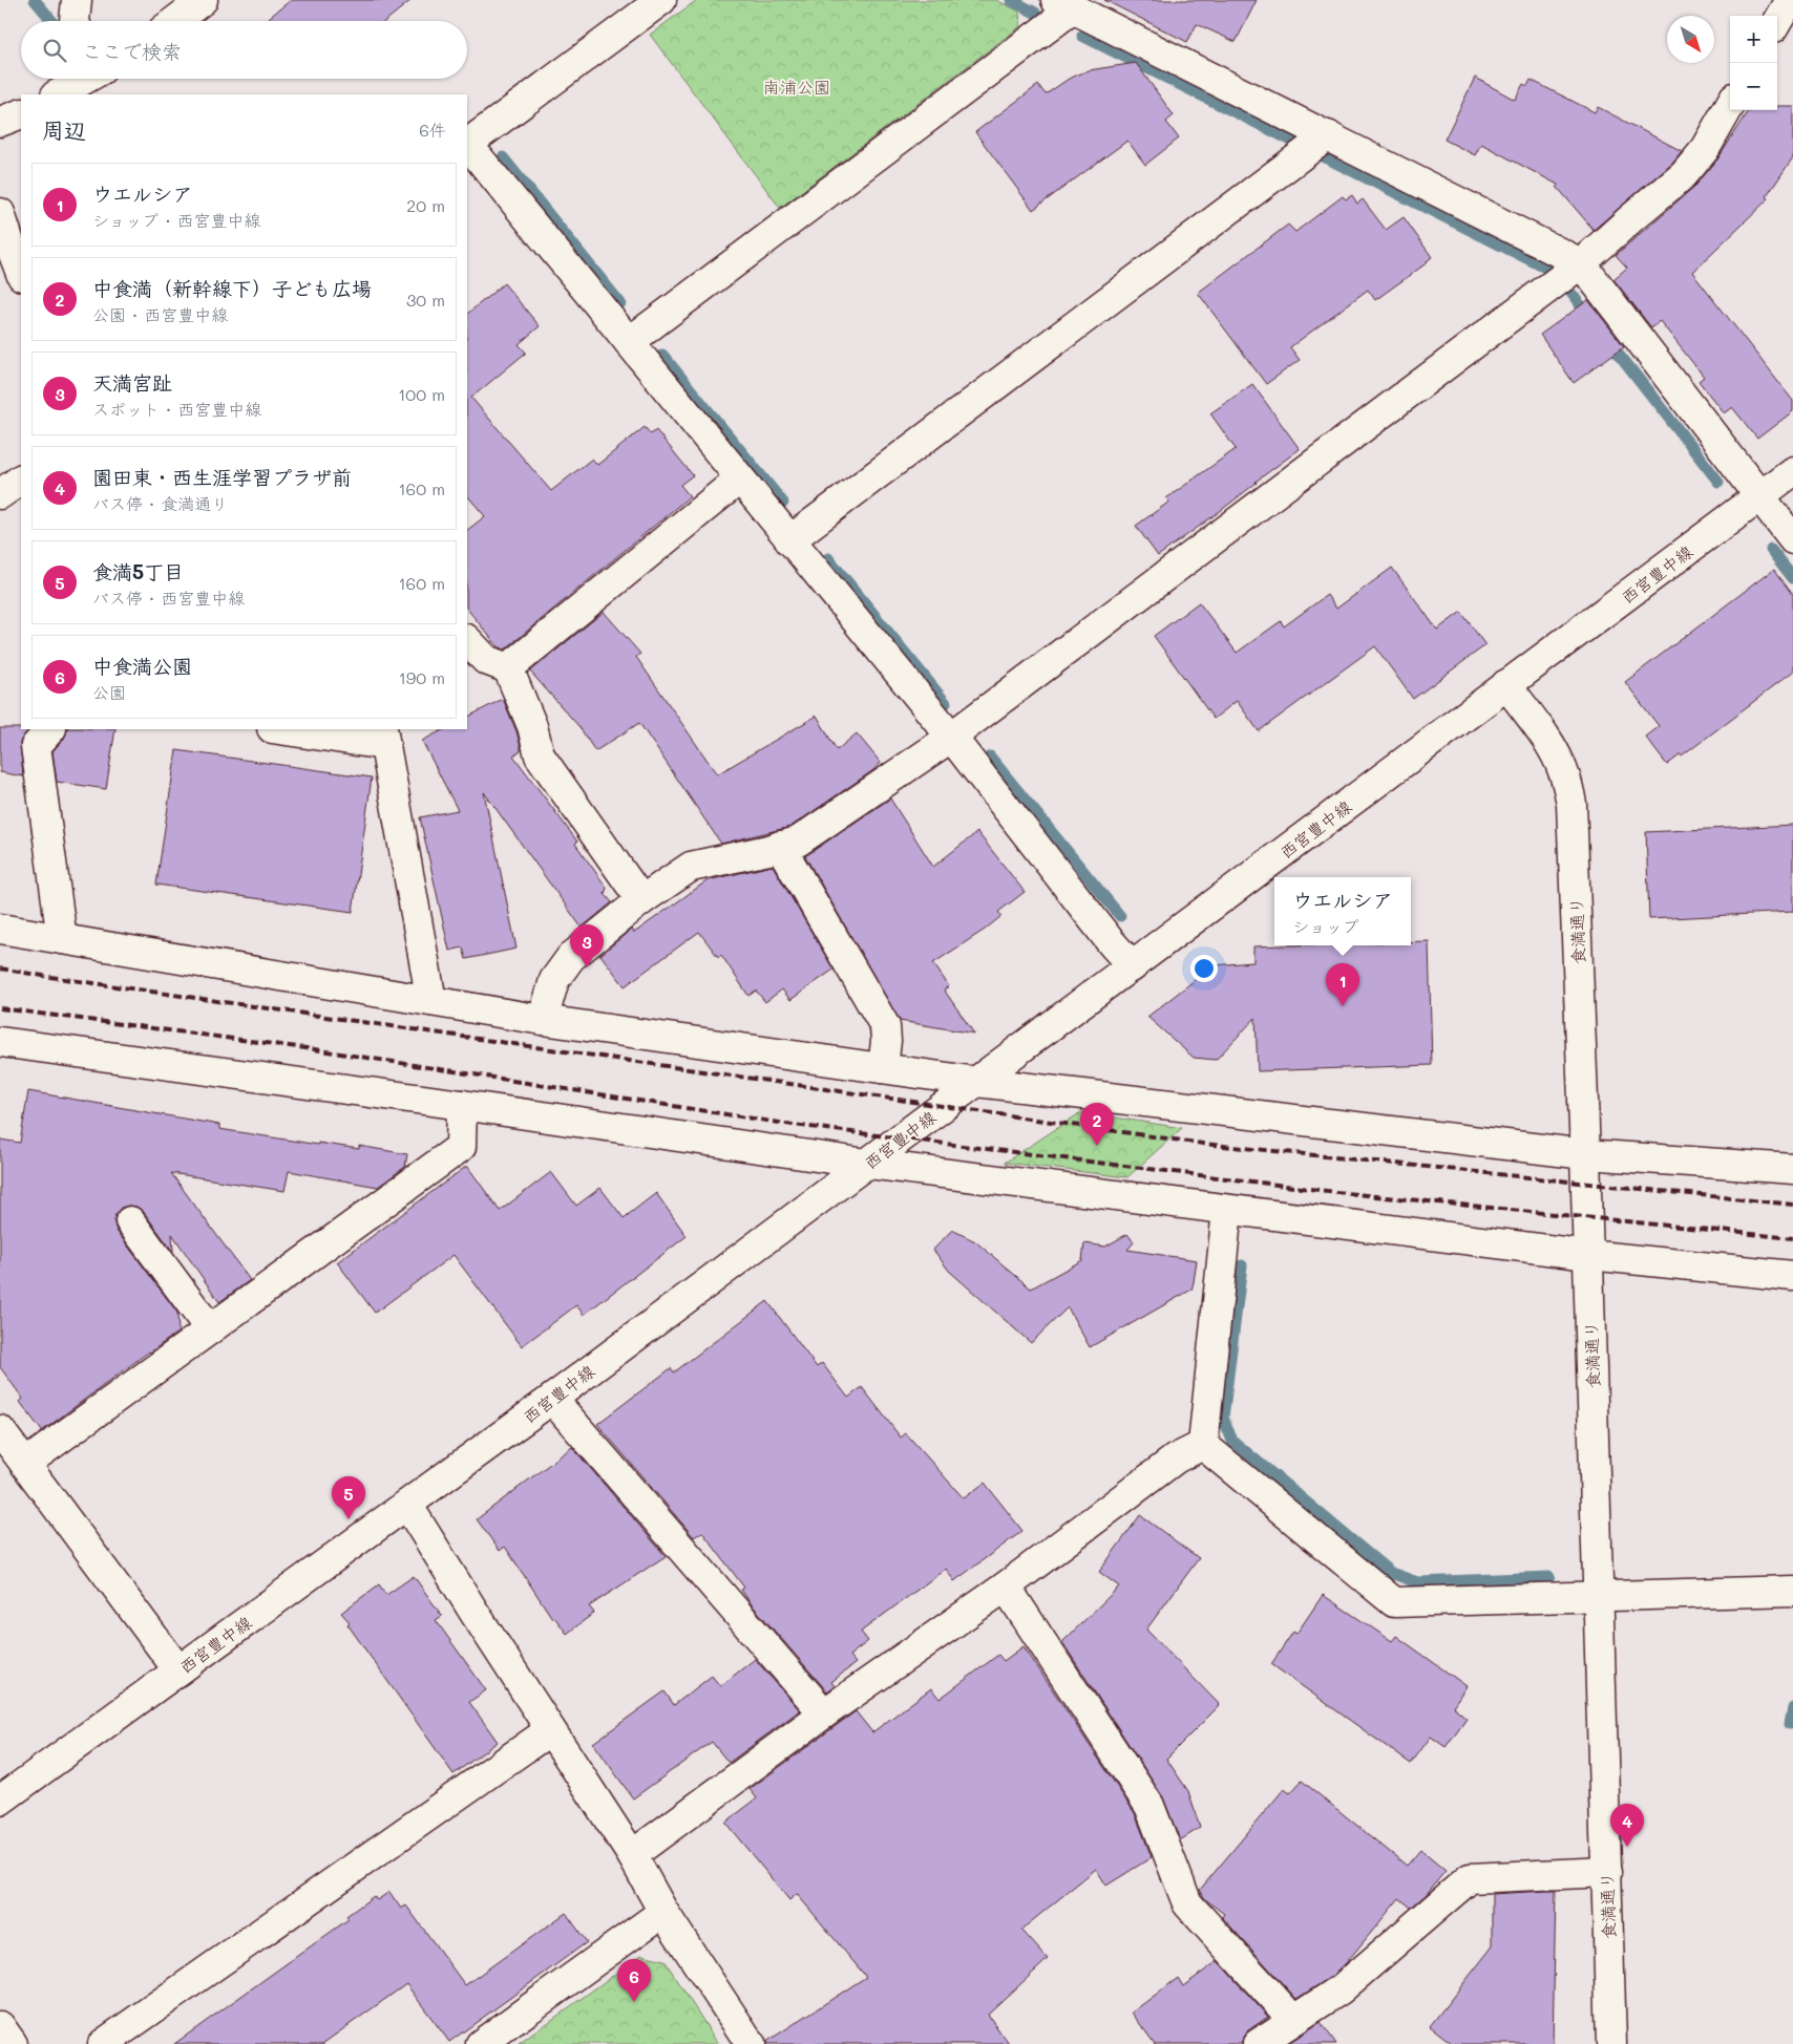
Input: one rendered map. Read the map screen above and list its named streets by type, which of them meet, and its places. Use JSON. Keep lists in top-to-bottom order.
{
  "streets": {
    "street": ["西宮豊中線", "食満通り"]
  },
  "crossings": [
    ["西宮豊中線", "食満通り"]
  ],
  "parks": ["南浦公園"],
  "north": "bottom right",
  "page": {
    "map_buttons": ["+", "−"],
    "search": "ここで検索",
    "heading": ["周辺", "6件"],
    "list": [
      {
        "mark": "1",
        "name": "ウエルシア",
        "note": "ショップ · 西宮豊中線",
        "value": "20 m"
      },
      {
        "mark": "2",
        "name": "中食満（新幹線下）子ども広場",
        "note": "公園 · 西宮豊中線",
        "value": "30 m"
      },
      {
        "mark": "3",
        "name": "天満宮趾",
        "note": "スポット · 西宮豊中線",
        "value": "100 m"
      },
      {
        "mark": "4",
        "name": "園田東・西生涯学習プラザ前",
        "note": "バス停 · 食満通り",
        "value": "160 m"
      },
      {
        "mark": "5",
        "name": "食満5丁目",
        "note": "バス停 · 西宮豊中線",
        "value": "160 m"
      },
      {
        "mark": "6",
        "name": "中食満公園",
        "note": "公園",
        "value": "190 m"
      }
    ],
    "popup": ["ウエルシア", "ショップ"],
    "pins": [
      "3",
      "1",
      "2",
      "5",
      "4",
      "6"
    ]
  }
}
